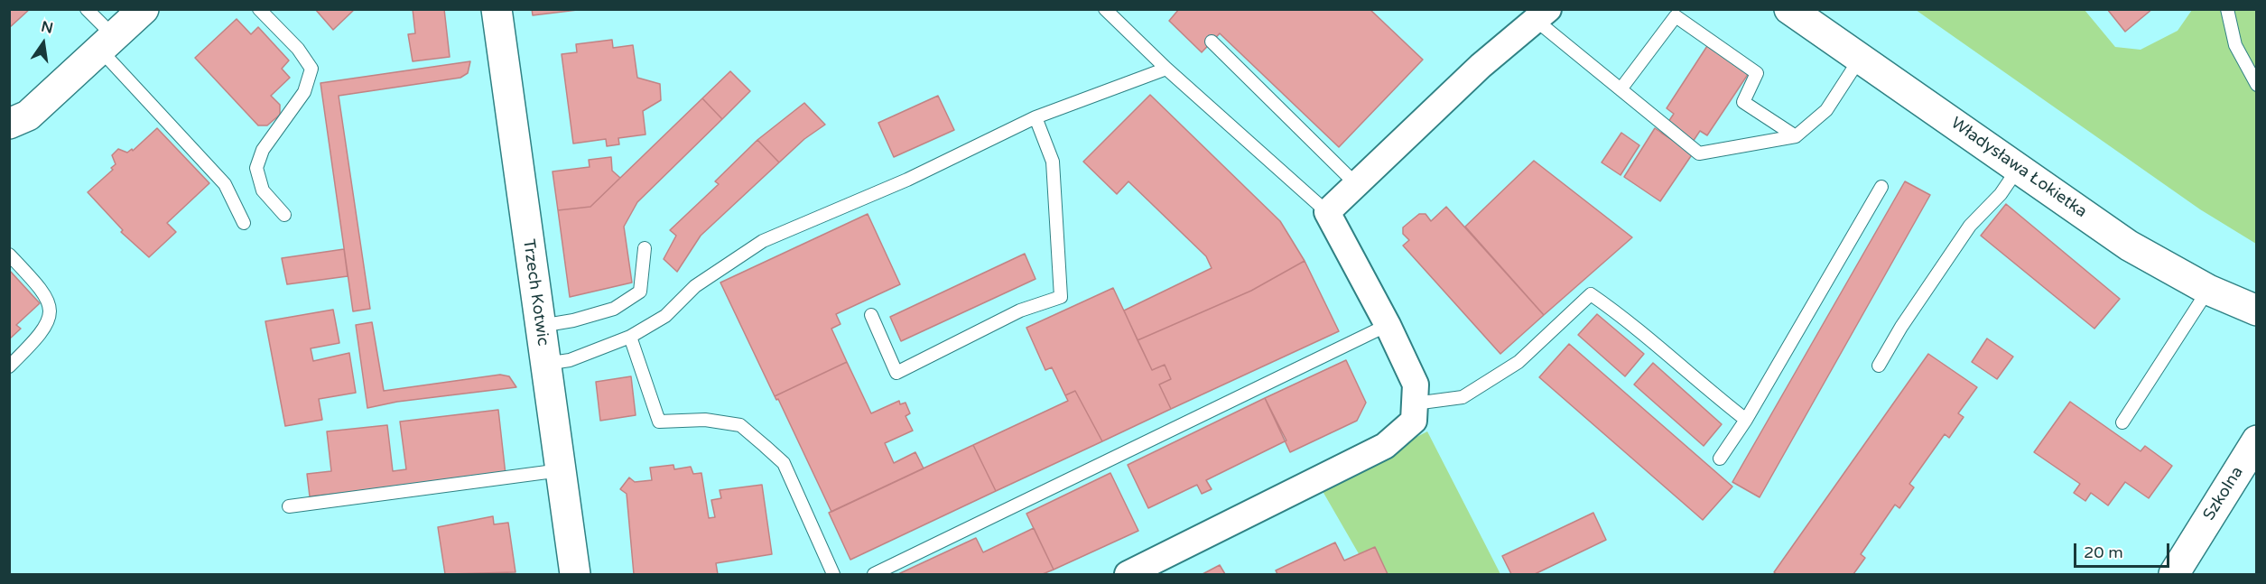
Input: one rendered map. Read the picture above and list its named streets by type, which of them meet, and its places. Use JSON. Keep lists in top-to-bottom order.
{
  "streets": {
    "street": ["Władysława Łokietka", "Trzech Kotwic", "Szkolna"]
  },
  "scale_bar": "20 m",
  "north": "top"
}
